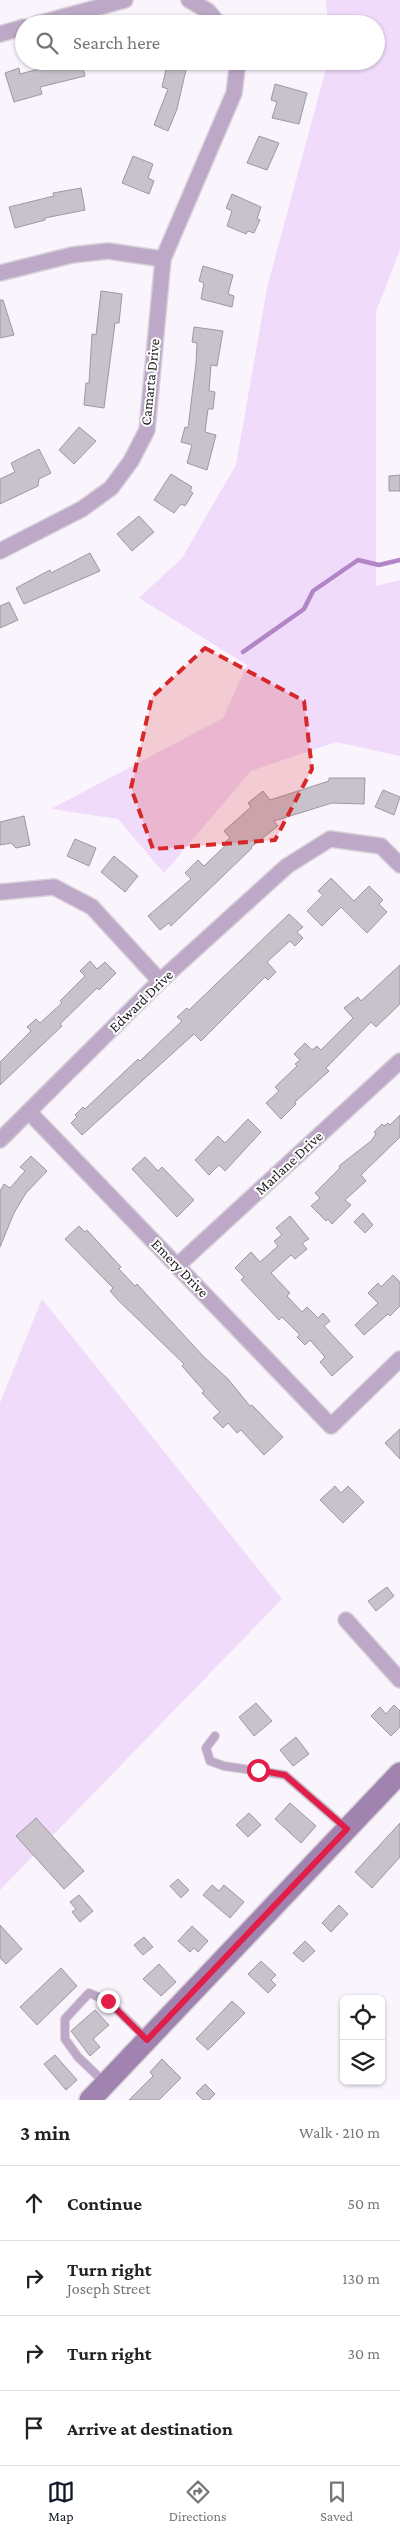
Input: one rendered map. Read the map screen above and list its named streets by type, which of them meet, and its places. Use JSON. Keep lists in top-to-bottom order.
{
  "streets": {
    "street": [
      "Camarta Drive",
      "Edward Drive",
      "Marlane Drive",
      "Emery Drive"
    ]
  },
  "crossings": [
    ["Edward Drive", "Emery Drive"],
    ["Marlane Drive", "Emery Drive"]
  ],
  "page": {
    "search": "Search here",
    "heading": ["3 min", "Walk · 210 m"],
    "list": [
      ["Continue", "50 m"],
      ["Turn right", "Joseph Street", "130 m"],
      ["Turn right", "30 m"],
      "Arrive at destination"
    ],
    "nav": ["Map", "Directions", "Saved"]
  }
}
